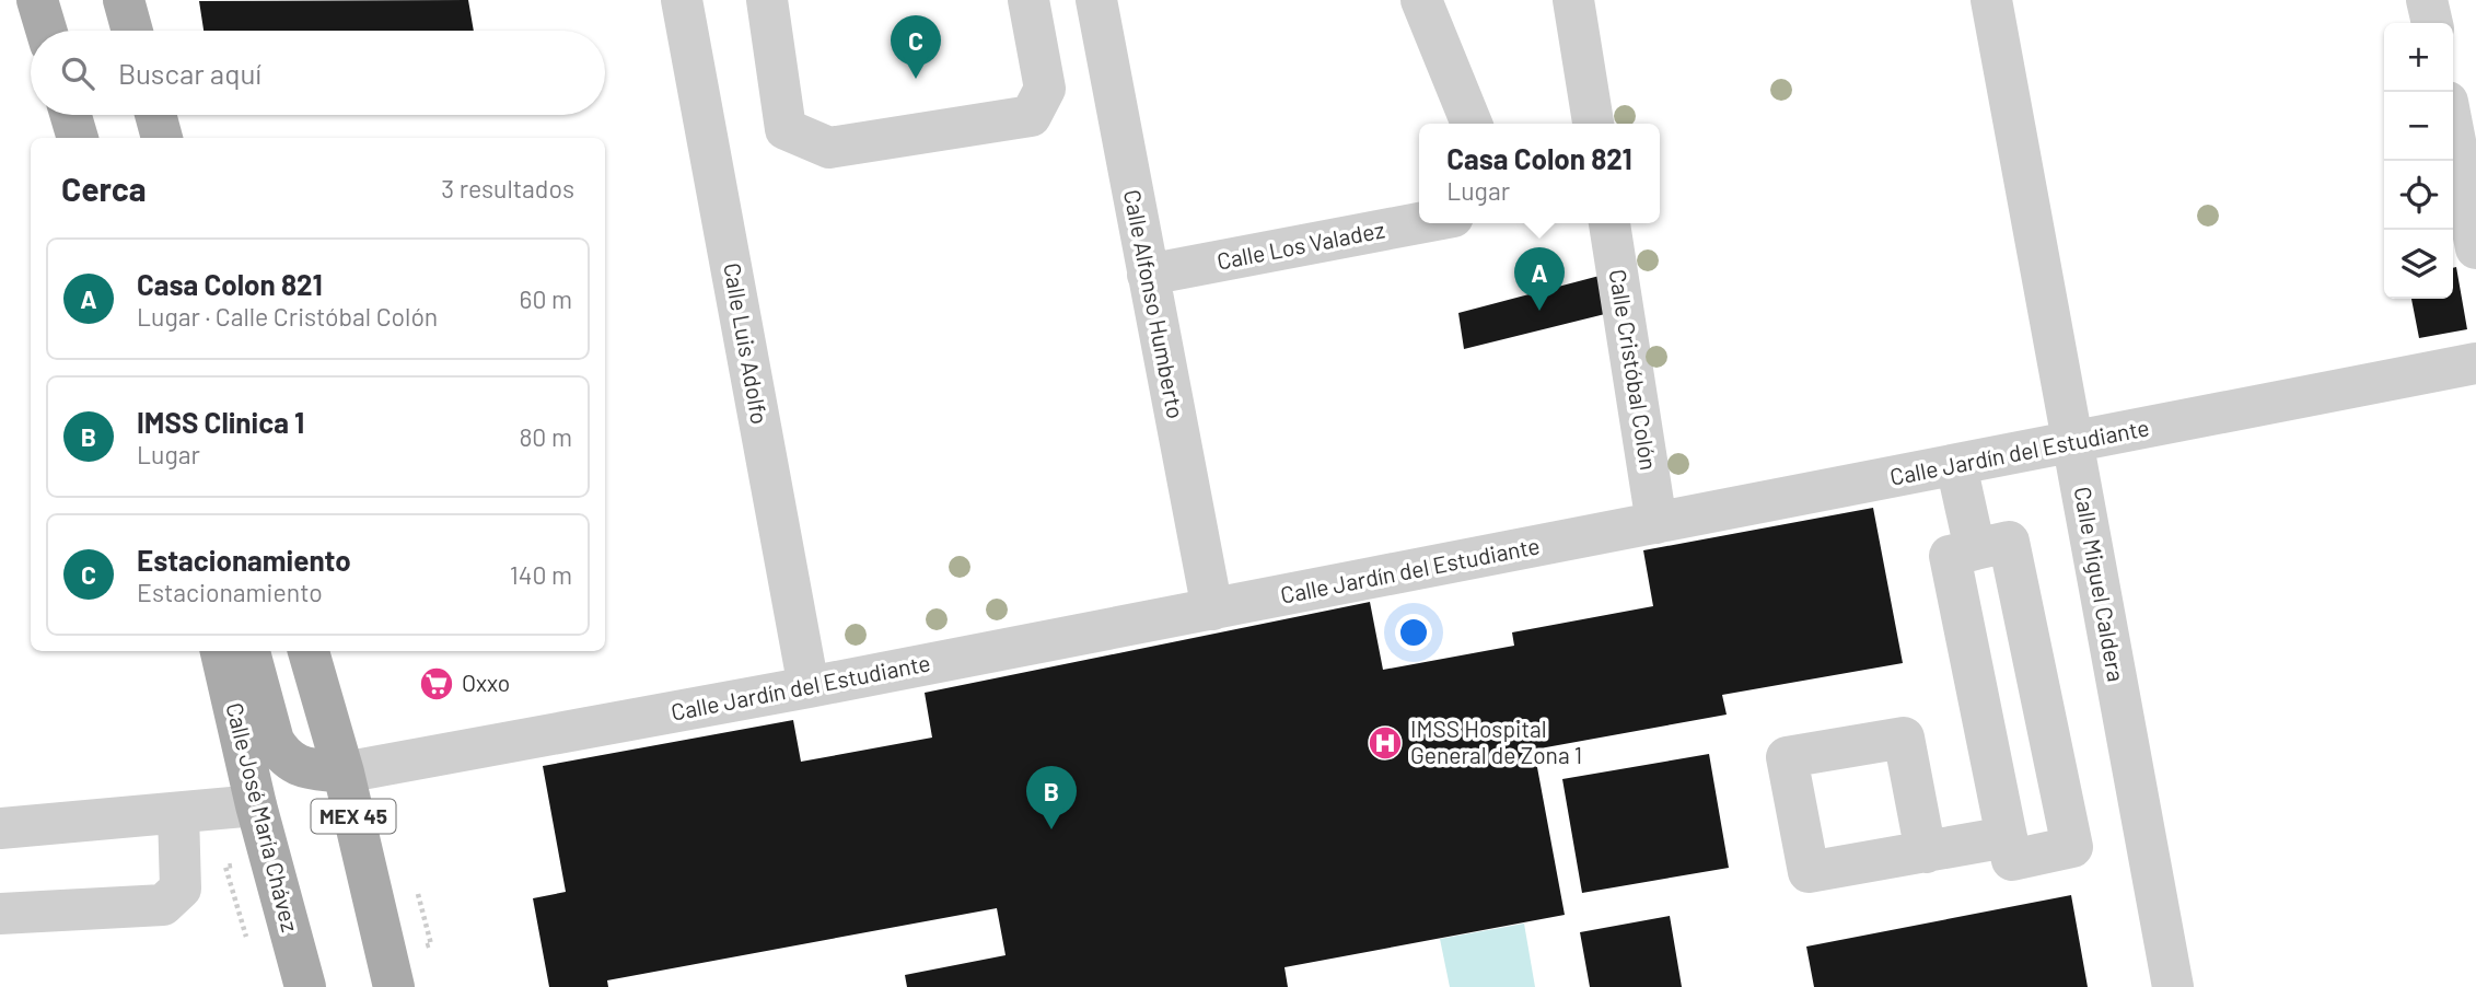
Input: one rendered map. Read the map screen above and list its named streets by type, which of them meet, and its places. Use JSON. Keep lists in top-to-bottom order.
{
  "streets": {
    "main road": ["MEX 45", "Calle José María Chávez"],
    "street": [
      "Calle Los Valadez",
      "Calle Alfonso Humberto",
      "Calle Luis Adolfo",
      "Calle Cristóbal Colón",
      "Calle Jardín del Estudiante",
      "Calle Miguel Caldera"
    ]
  },
  "crossings": [
    ["Calle Los Valadez", "Calle Alfonso Humberto"],
    ["Calle Alfonso Humberto", "Calle Jardín del Estudiante"],
    ["Calle Luis Adolfo", "Calle Jardín del Estudiante"],
    ["Calle Cristóbal Colón", "Calle Jardín del Estudiante"],
    ["Calle Jardín del Estudiante", "Calle Miguel Caldera"],
    ["Calle Jardín del Estudiante", "MEX 45"]
  ],
  "places": {
    "supermarket": ["Oxxo"],
    "hospital": ["IMSS Hospital General de Zona 1"]
  },
  "page": {
    "pins": ["C", "A", "B"],
    "map_buttons": ["+", "−"],
    "search": "Buscar aquí",
    "popup": ["Casa Colon 821", "Lugar"],
    "heading": ["Cerca", "3 resultados"],
    "list": [
      {
        "mark": "A",
        "name": "Casa Colon 821",
        "note": "Lugar · Calle Cristóbal Colón",
        "value": "60 m"
      },
      {
        "mark": "B",
        "name": "IMSS Clinica 1",
        "note": "Lugar",
        "value": "80 m"
      },
      {
        "mark": "C",
        "name": "Estacionamiento",
        "note": "Estacionamiento",
        "value": "140 m"
      }
    ]
  }
}
